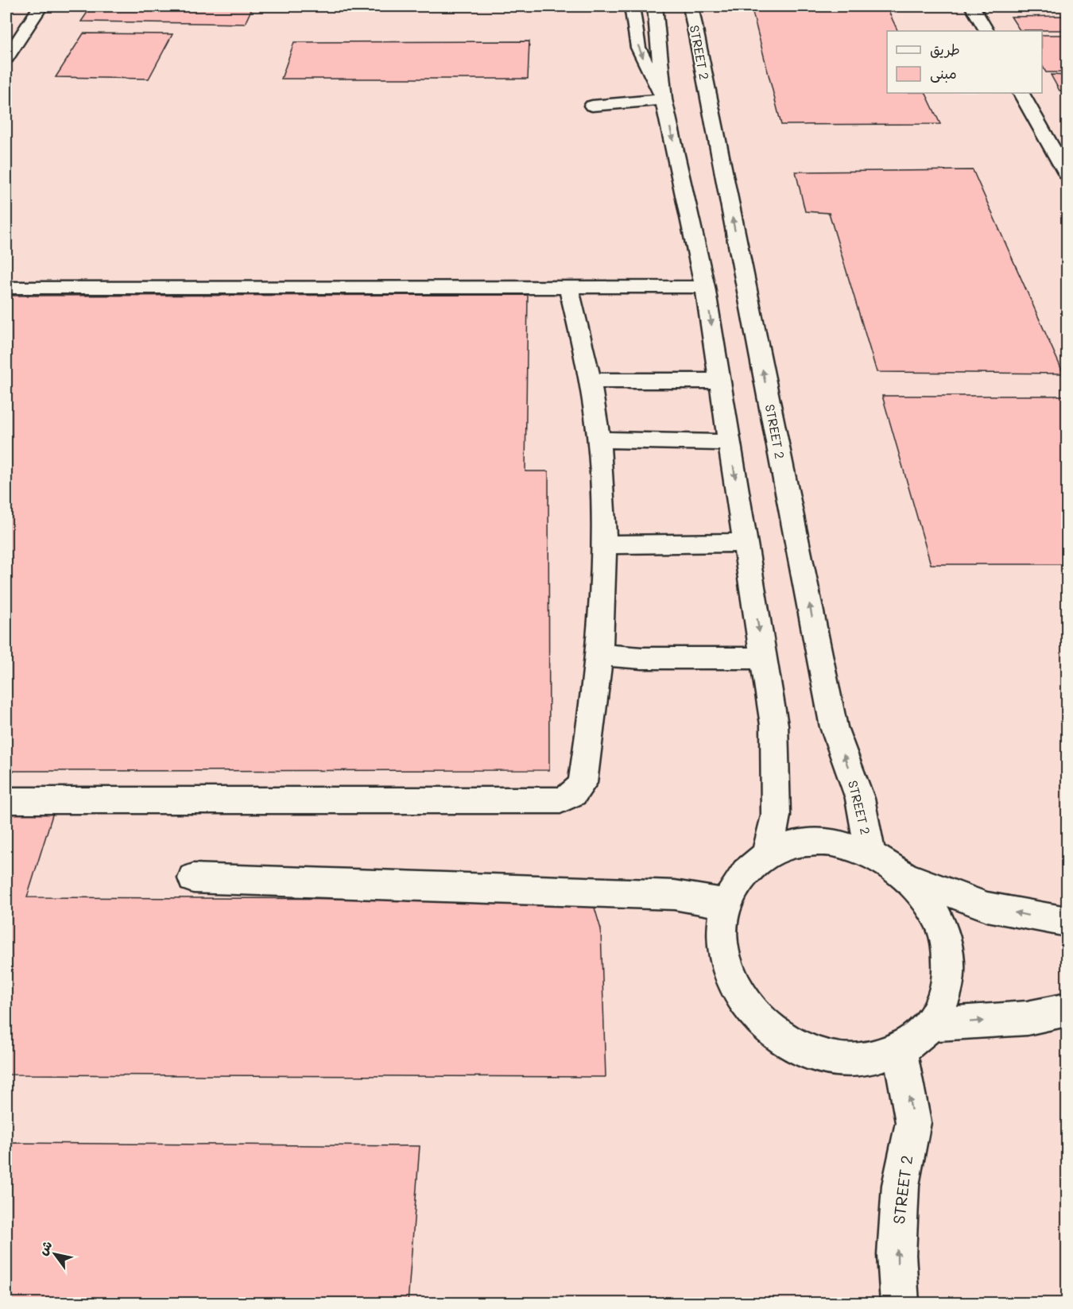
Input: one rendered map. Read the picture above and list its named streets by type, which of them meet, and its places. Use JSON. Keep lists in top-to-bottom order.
{
  "streets": {
    "street": ["STREET 2"]
  },
  "legend": ["طريق", "مبنى"],
  "north": "top left"
}
